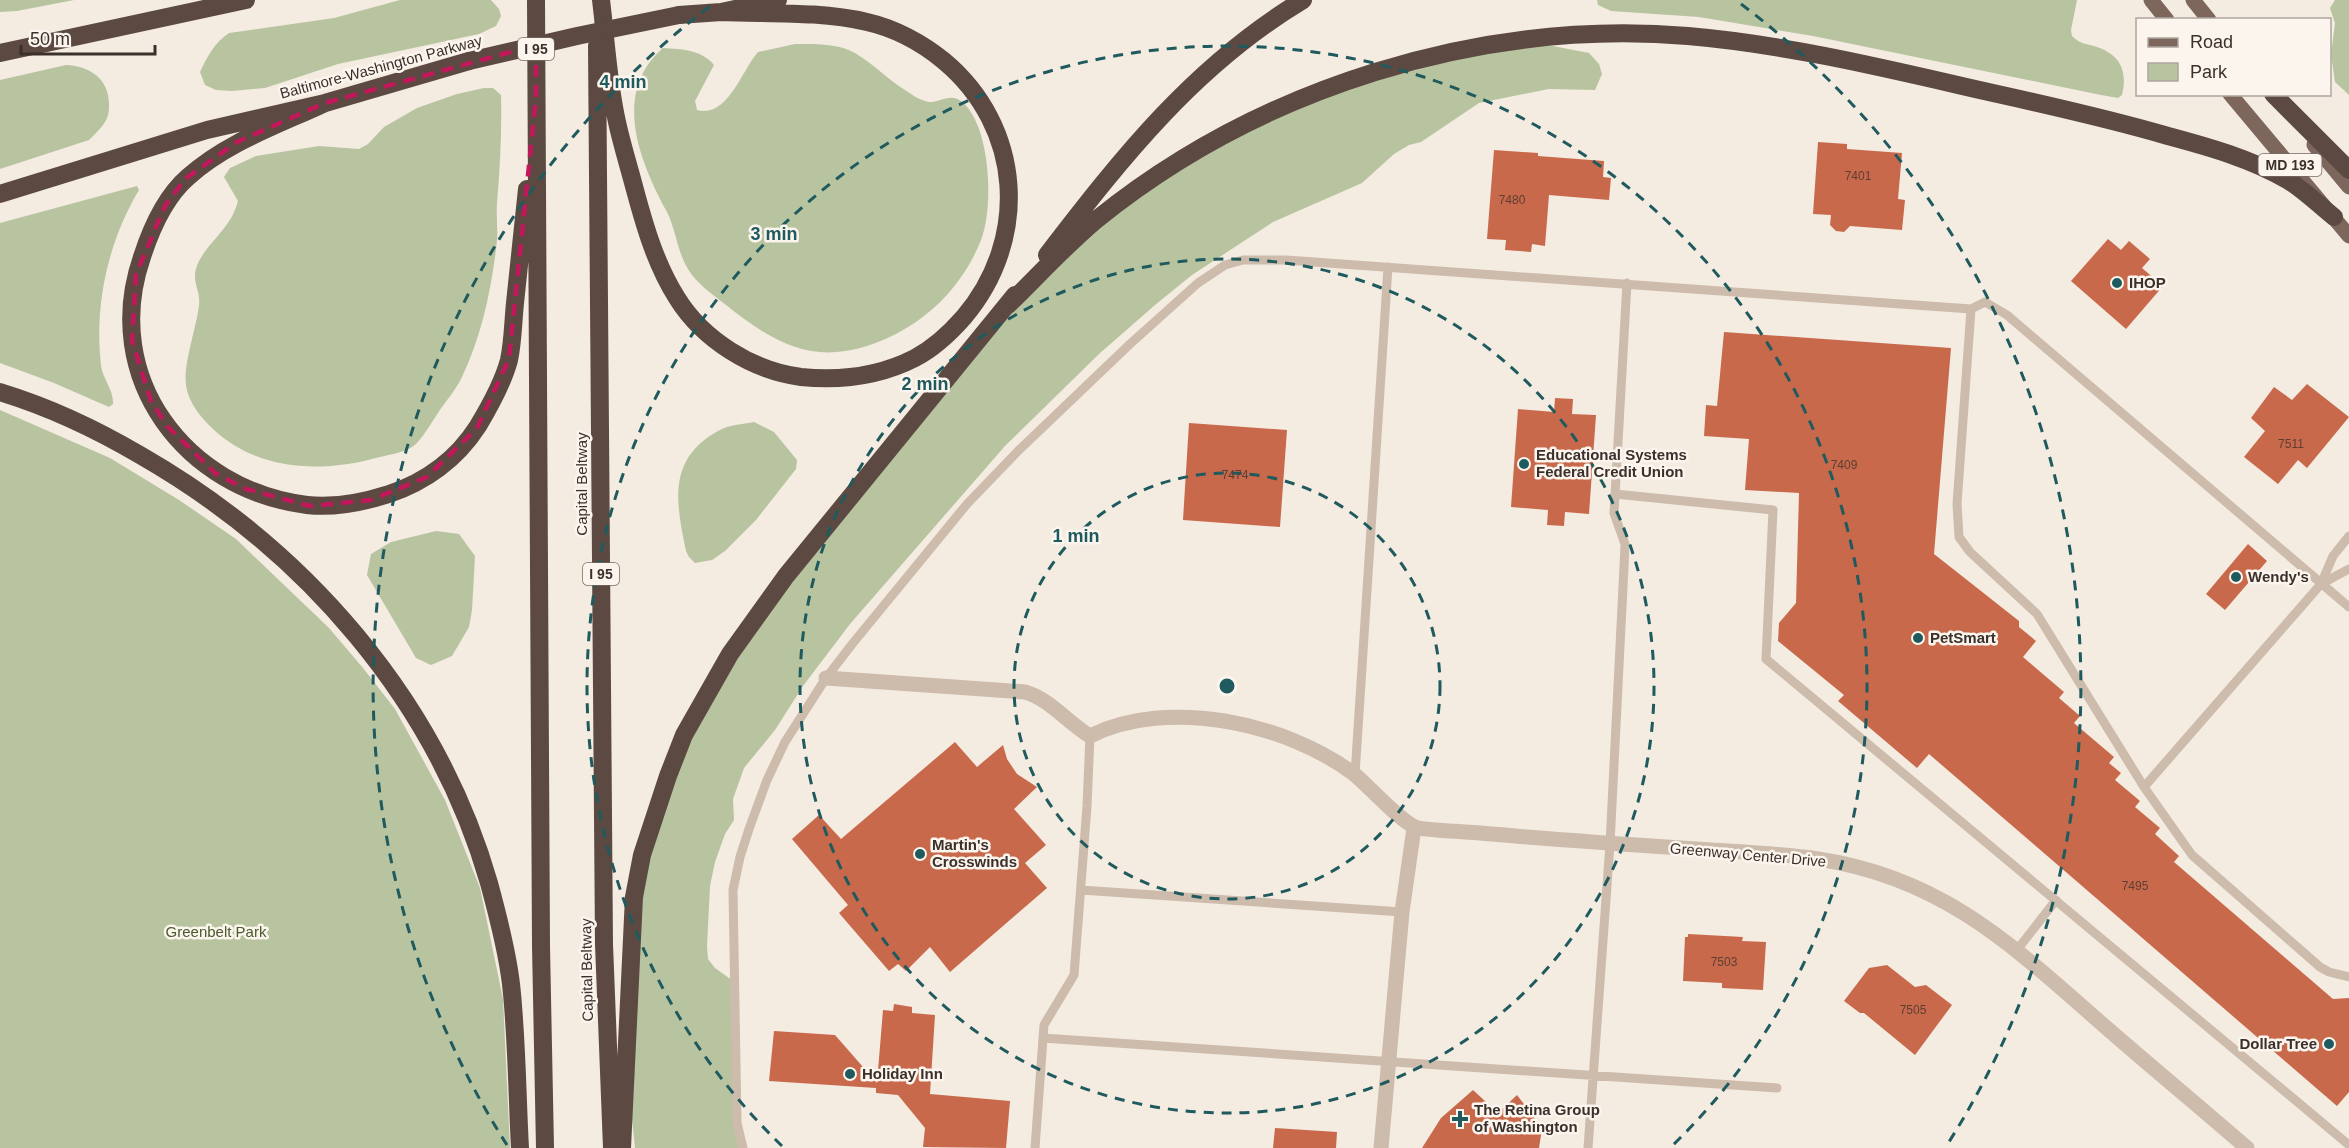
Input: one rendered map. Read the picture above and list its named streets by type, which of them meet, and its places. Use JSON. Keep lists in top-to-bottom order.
{
  "streets": {
    "highway": ["I 95", "Baltimore-Washington Parkway", "Capital Beltway"],
    "main road": ["MD 193"],
    "street": ["Greenway Center Drive"]
  },
  "parks": ["Greenbelt Park"],
  "places": {
    "other": [
      "IHOP",
      "Educational Systems Federal Credit Union",
      "Wendy's",
      "PetSmart",
      "Martin's Crosswinds",
      "Dollar Tree",
      "Holiday Inn"
    ],
    "health": ["The Retina Group of Washington"]
  },
  "house_numbers": [
    "7401",
    "7480",
    "7511",
    "7409",
    "7474",
    "7495",
    "7503",
    "7505"
  ],
  "legend": ["Road", "Park"],
  "scale_bar": "50 m",
  "rings": [
    "4 min",
    "3 min",
    "2 min",
    "1 min"
  ]
}
